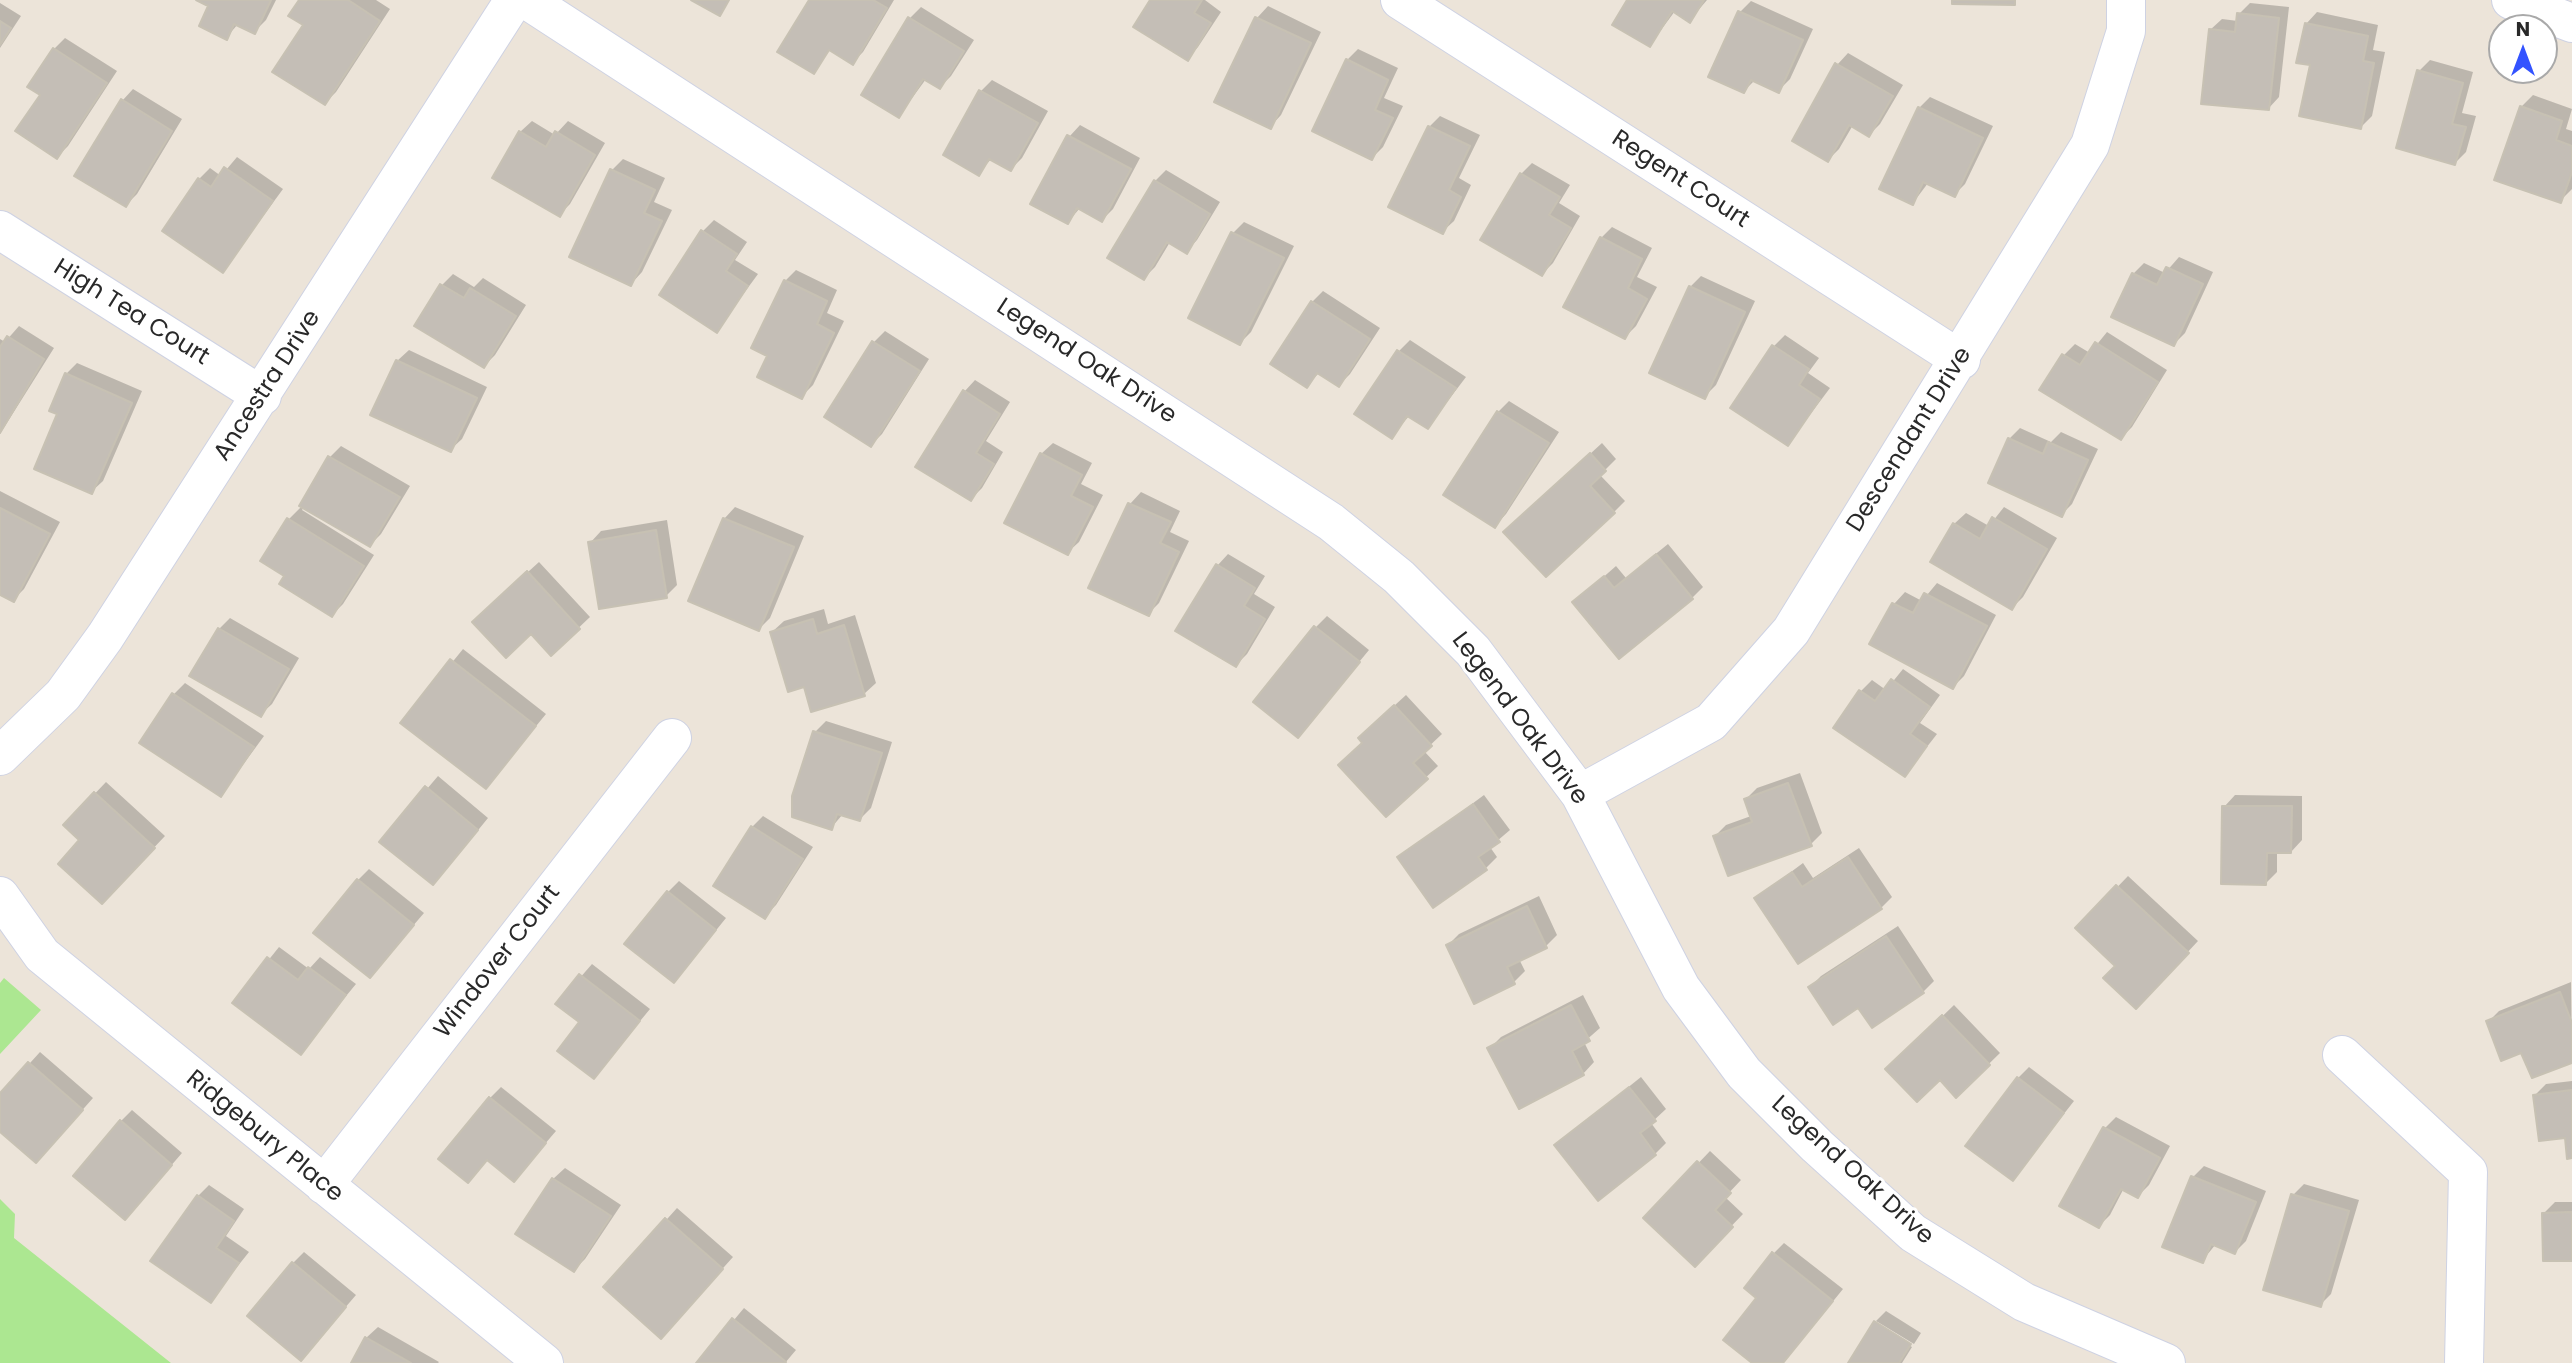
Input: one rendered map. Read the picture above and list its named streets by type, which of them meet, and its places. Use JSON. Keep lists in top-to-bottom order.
{
  "streets": {
    "street": [
      "Regent Court",
      "High Tea Court",
      "Legend Oak Drive",
      "Ancestra Drive",
      "Descendant Drive",
      "Windover Court",
      "Ridgebury Place"
    ]
  },
  "crossings": [
    ["Regent Court", "Descendant Drive"],
    ["High Tea Court", "Ancestra Drive"],
    ["Legend Oak Drive", "Descendant Drive"],
    ["Windover Court", "Ridgebury Place"]
  ],
  "north": "top"
}
